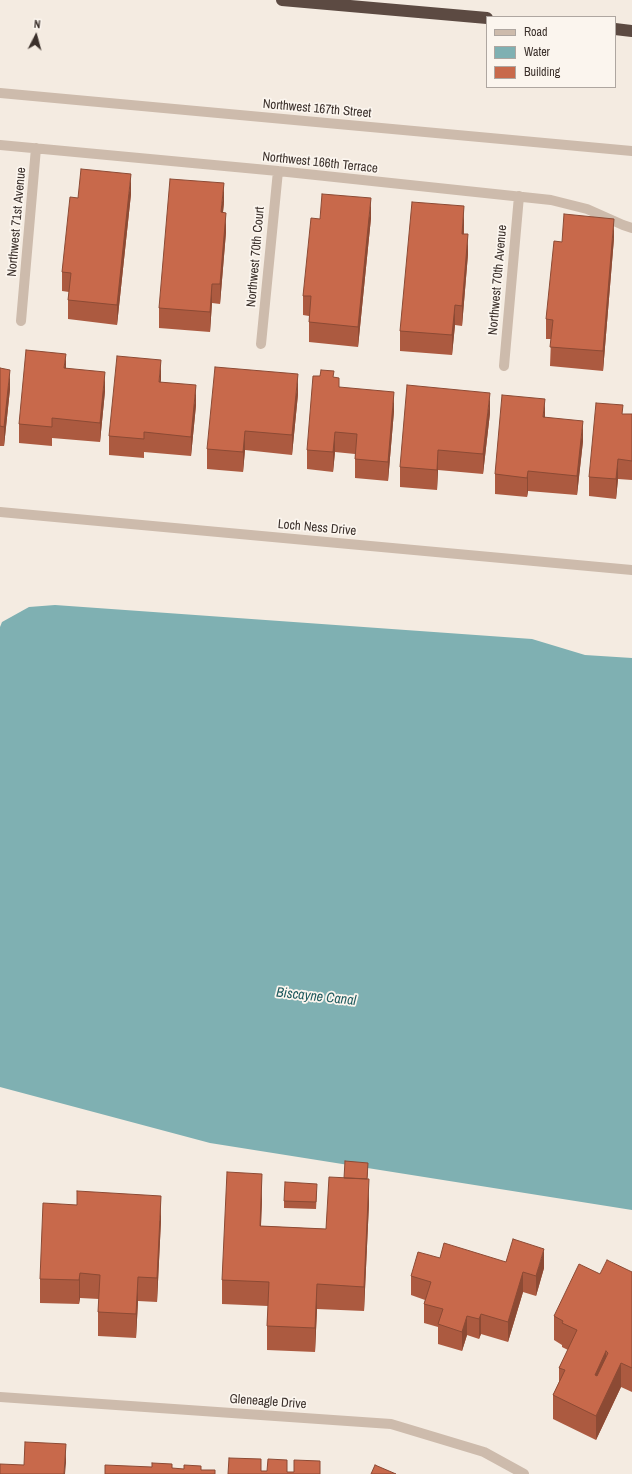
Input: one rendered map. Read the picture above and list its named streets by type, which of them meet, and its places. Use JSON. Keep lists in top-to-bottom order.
{
  "streets": {
    "street": [
      "Northwest 167th Street",
      "Northwest 166th Terrace",
      "Northwest 71st Avenue",
      "Northwest 70th Court",
      "Northwest 70th Avenue",
      "Loch Ness Drive",
      "Gleneagle Drive"
    ]
  },
  "crossings": [
    ["Northwest 166th Terrace", "Northwest 71st Avenue"],
    ["Northwest 166th Terrace", "Northwest 70th Court"],
    ["Northwest 166th Terrace", "Northwest 70th Avenue"]
  ],
  "water": ["Biscayne Canal"],
  "legend": ["Road", "Water", "Building"],
  "north": "top"
}
